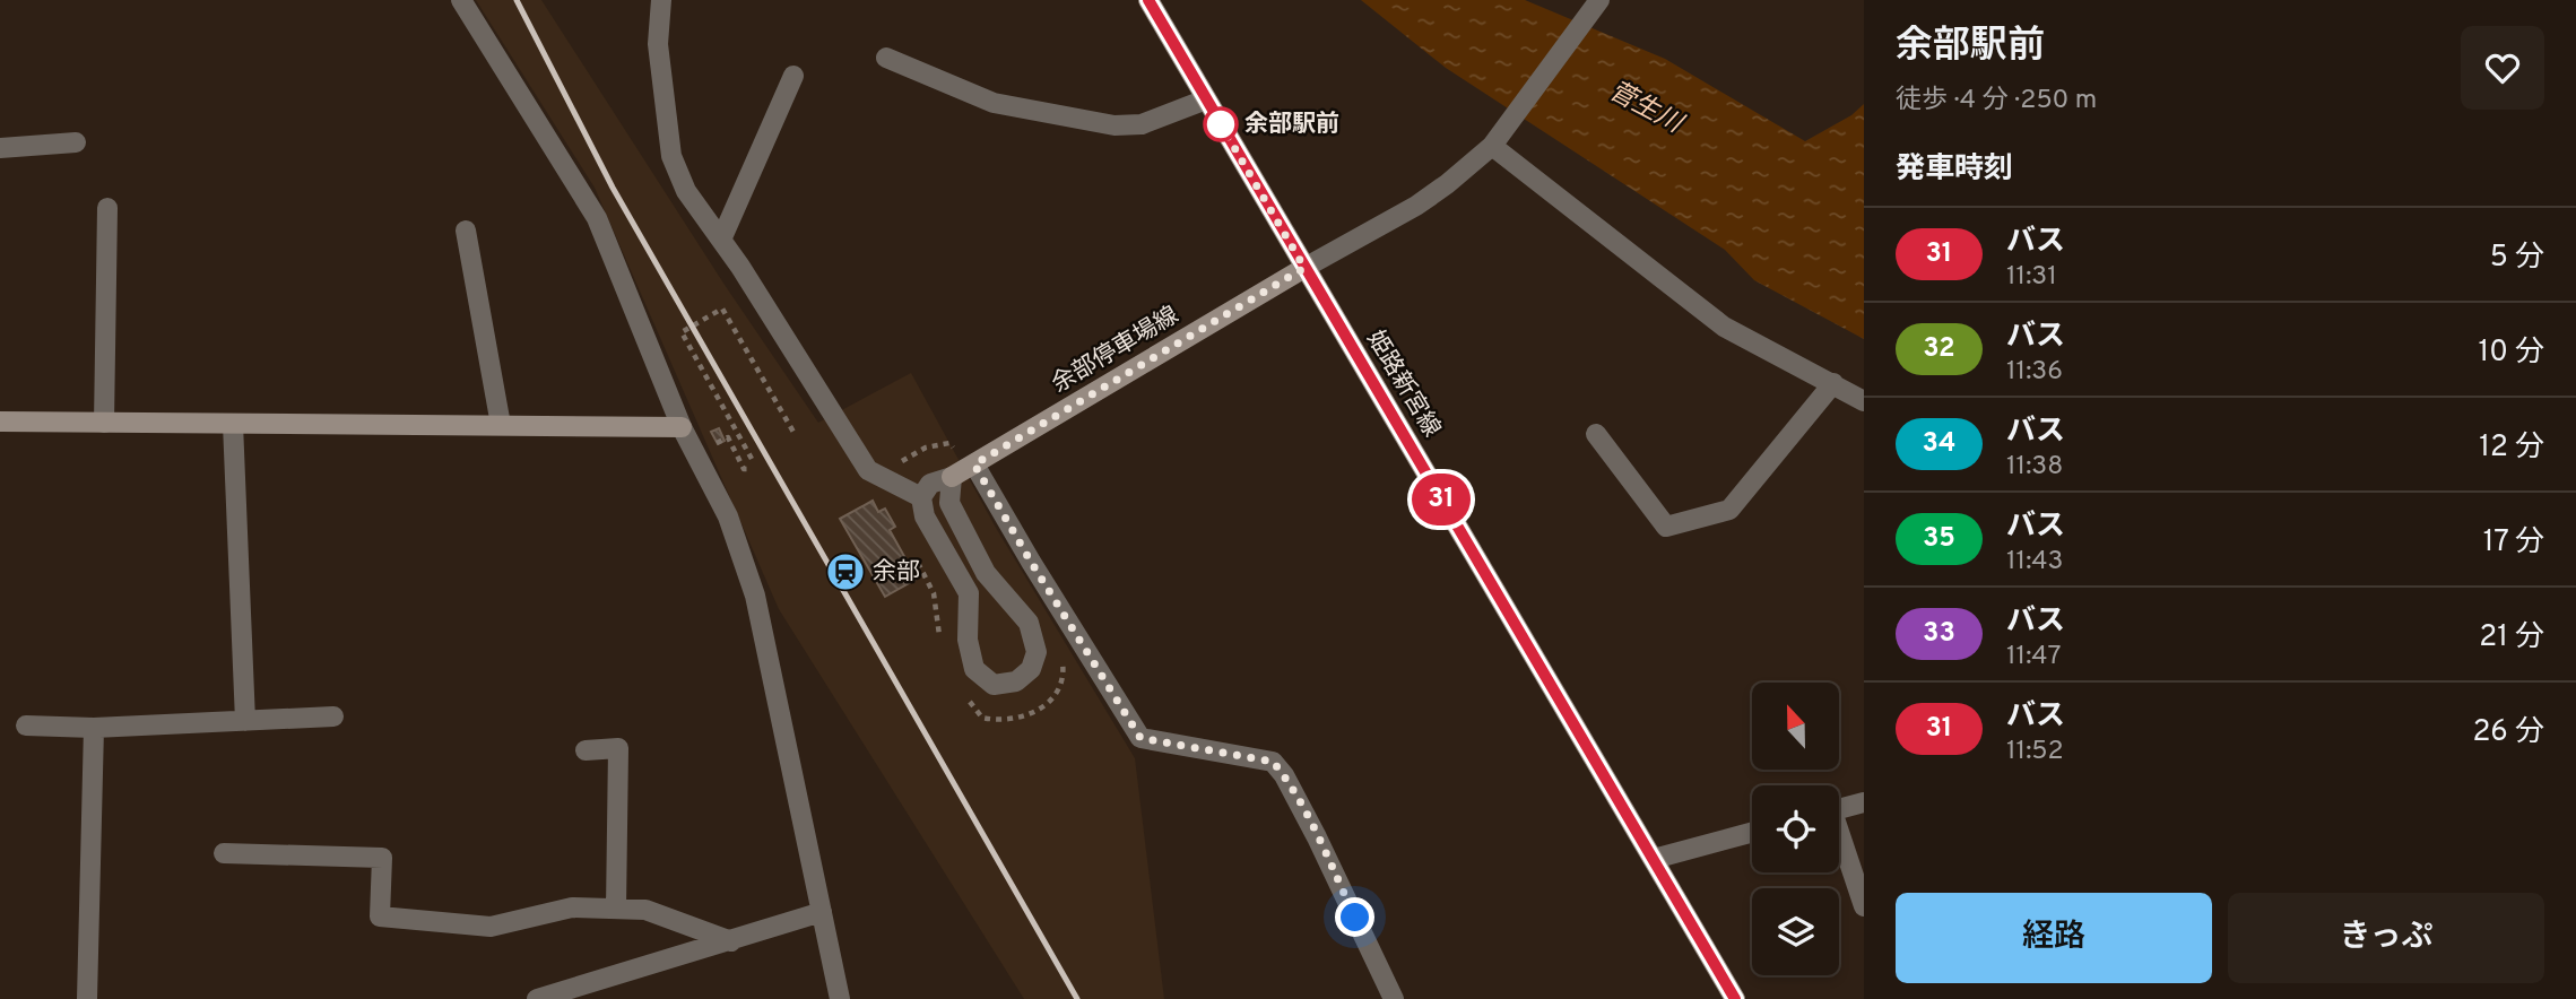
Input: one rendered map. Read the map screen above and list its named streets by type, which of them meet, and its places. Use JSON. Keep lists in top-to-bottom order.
{
  "streets": {
    "main road": ["余部停車場線", "姫路新宮線"]
  },
  "crossings": [
    ["余部停車場線", "姫路新宮線"]
  ],
  "water": ["菅生川"],
  "places": {
    "other": ["余部駅前"],
    "station": ["余部"]
  },
  "lines": ["bus line 31"],
  "north": "top",
  "page": {
    "on_map": "31",
    "heading": [
      ["余部駅前", "徒歩 · 4 分 · 250 m"],
      "発車時刻"
    ],
    "list": [
      {
        "mark": "31",
        "name": "バス",
        "note": "11:31",
        "value": "5 分"
      },
      {
        "mark": "32",
        "name": "バス",
        "note": "11:36",
        "value": "10 分"
      },
      {
        "mark": "34",
        "name": "バス",
        "note": "11:38",
        "value": "12 分"
      },
      {
        "mark": "35",
        "name": "バス",
        "note": "11:43",
        "value": "17 分"
      },
      {
        "mark": "33",
        "name": "バス",
        "note": "11:47",
        "value": "21 分"
      },
      {
        "mark": "31",
        "name": "バス",
        "note": "11:52",
        "value": "26 分"
      }
    ],
    "buttons": ["経路", "きっぷ"]
  }
}
